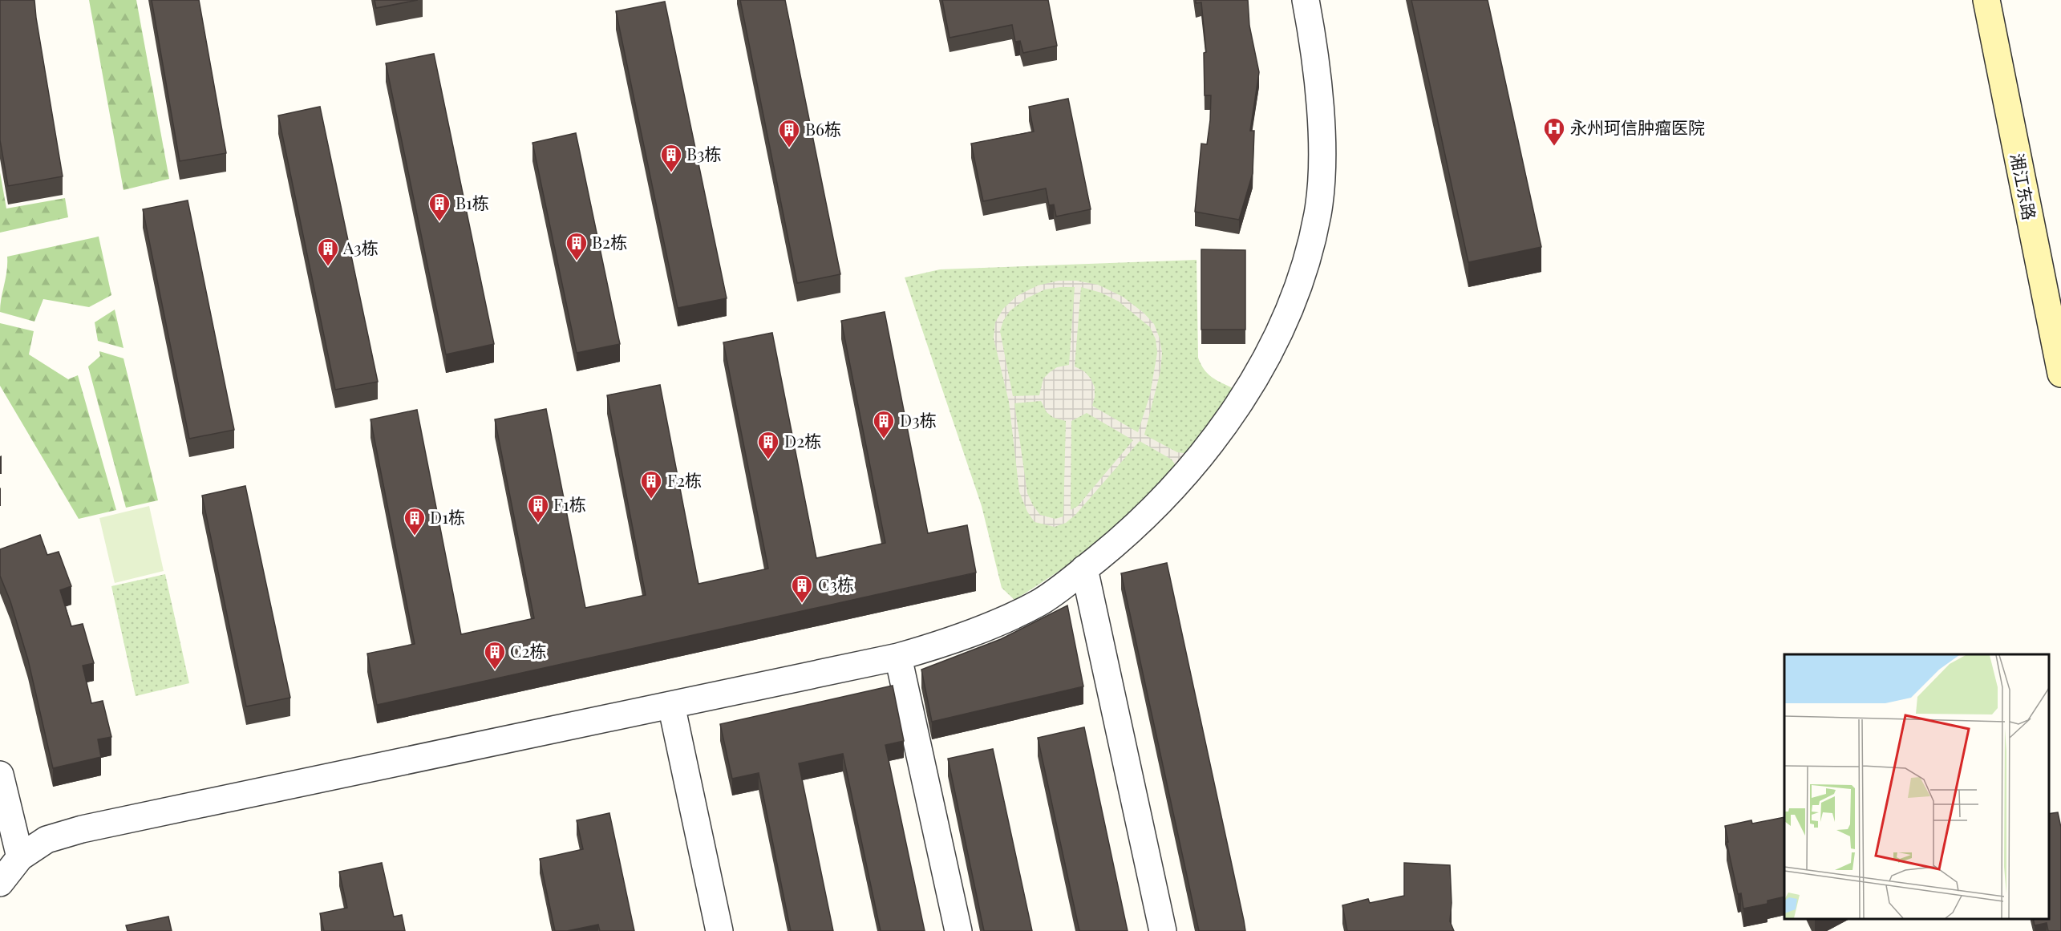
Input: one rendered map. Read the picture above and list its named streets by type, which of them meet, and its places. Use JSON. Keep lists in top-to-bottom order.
{
  "streets": {
    "main road": ["湘江东路"]
  },
  "places": {
    "hospital": ["永州珂信肿瘤医院"],
    "building": [
      "B6栋",
      "B3栋",
      "B1栋",
      "B2栋",
      "A3栋",
      "D3栋",
      "D2栋",
      "F2栋",
      "F1栋",
      "D1栋",
      "C3栋",
      "C2栋"
    ]
  }
}
